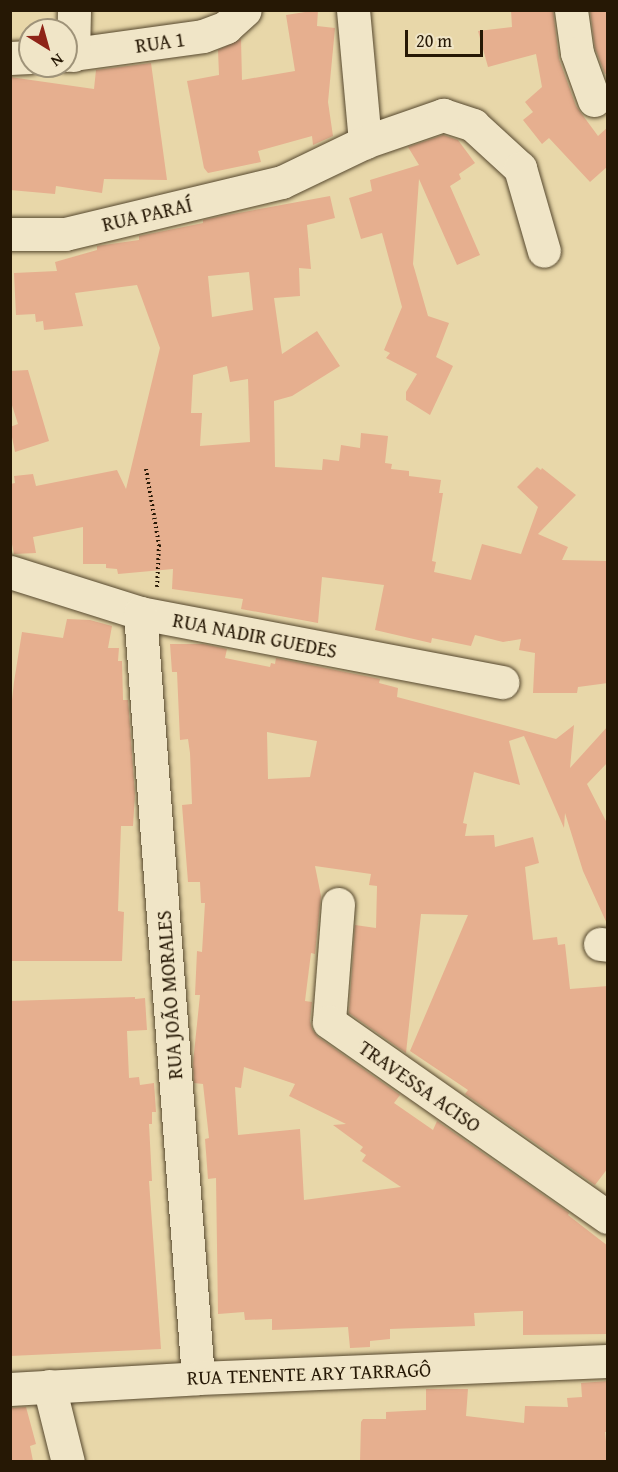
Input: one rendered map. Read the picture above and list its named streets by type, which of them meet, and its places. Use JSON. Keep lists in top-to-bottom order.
{
  "streets": {
    "street": [
      "RUA 1",
      "RUA PARAÍ",
      "RUA NADIR GUEDES",
      "RUA JOÃO MORALES",
      "TRAVESSA ACISO",
      "RUA TENENTE ARY TARRAGÔ"
    ]
  },
  "crossings": [
    ["RUA NADIR GUEDES", "RUA JOÃO MORALES"],
    ["RUA JOÃO MORALES", "RUA TENENTE ARY TARRAGÔ"]
  ],
  "scale_bar": "20 m",
  "north": "bottom right"
}
